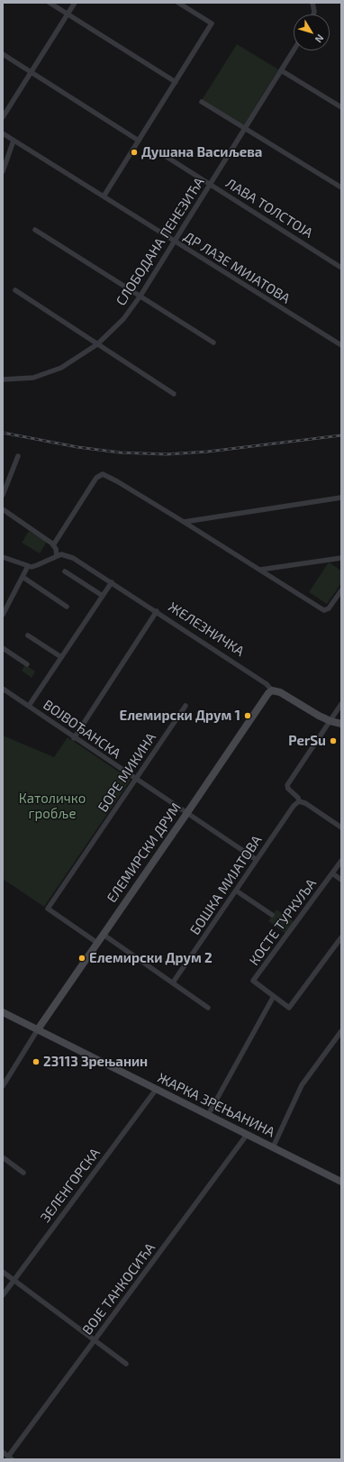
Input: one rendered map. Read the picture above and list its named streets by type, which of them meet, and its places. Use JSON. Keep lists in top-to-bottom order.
{
  "streets": {
    "street": [
      "ЛАВА ТОЛСТОЈА",
      "СЛОБОДАНА ПЕНЕЗИЋА",
      "ДР ЛАЗЕ МИЈАТОВА",
      "ЖЕЛЕЗНИЧКА",
      "ВОЈВОЂАНСКА",
      "БОРЕ МИКИНА",
      "ЕЛЕМИРСКИ ДРУМ",
      "БОШКА МИЈАТОВА",
      "КОСТЕ ТУРКУЉА",
      "ЖАРКА ЗРЕЊАНИНА",
      "ЗЕЛЕНГОРСКА",
      "ВОЈЕ ТАНКОСИЋА"
    ]
  },
  "crossings": [
    ["ЛАВА ТОЛСТОЈА", "СЛОБОДАНА ПЕНЕЗИЋА"],
    ["СЛОБОДАНА ПЕНЕЗИЋА", "ДР ЛАЗЕ МИЈАТОВА"],
    ["ЖЕЛЕЗНИЧКА", "ЕЛЕМИРСКИ ДРУМ"],
    ["ВОЈВОЂАНСКА", "БОРЕ МИКИНА"],
    ["ВОЈВОЂАНСКА", "ЕЛЕМИРСКИ ДРУМ"],
    ["ВОЈВОЂАНСКА", "БОШКА МИЈАТОВА"],
    ["БОРЕ МИКИНА", "ЕЛЕМИРСКИ ДРУМ"],
    ["ЕЛЕМИРСКИ ДРУМ", "ЖАРКА ЗРЕЊАНИНА"],
    ["ЖАРКА ЗРЕЊАНИНА", "ЗЕЛЕНГОРСКА"],
    ["ЖАРКА ЗРЕЊАНИНА", "ВОЈЕ ТАНКОСИЋА"]
  ],
  "parks": ["Католичко гробље"],
  "places": [
    "Душана Васиљева",
    "Елемирски Друм 1",
    "PerSu",
    "Елемирски Друм 2",
    "23113 Зрењанин"
  ],
  "north": "bottom right"
}
